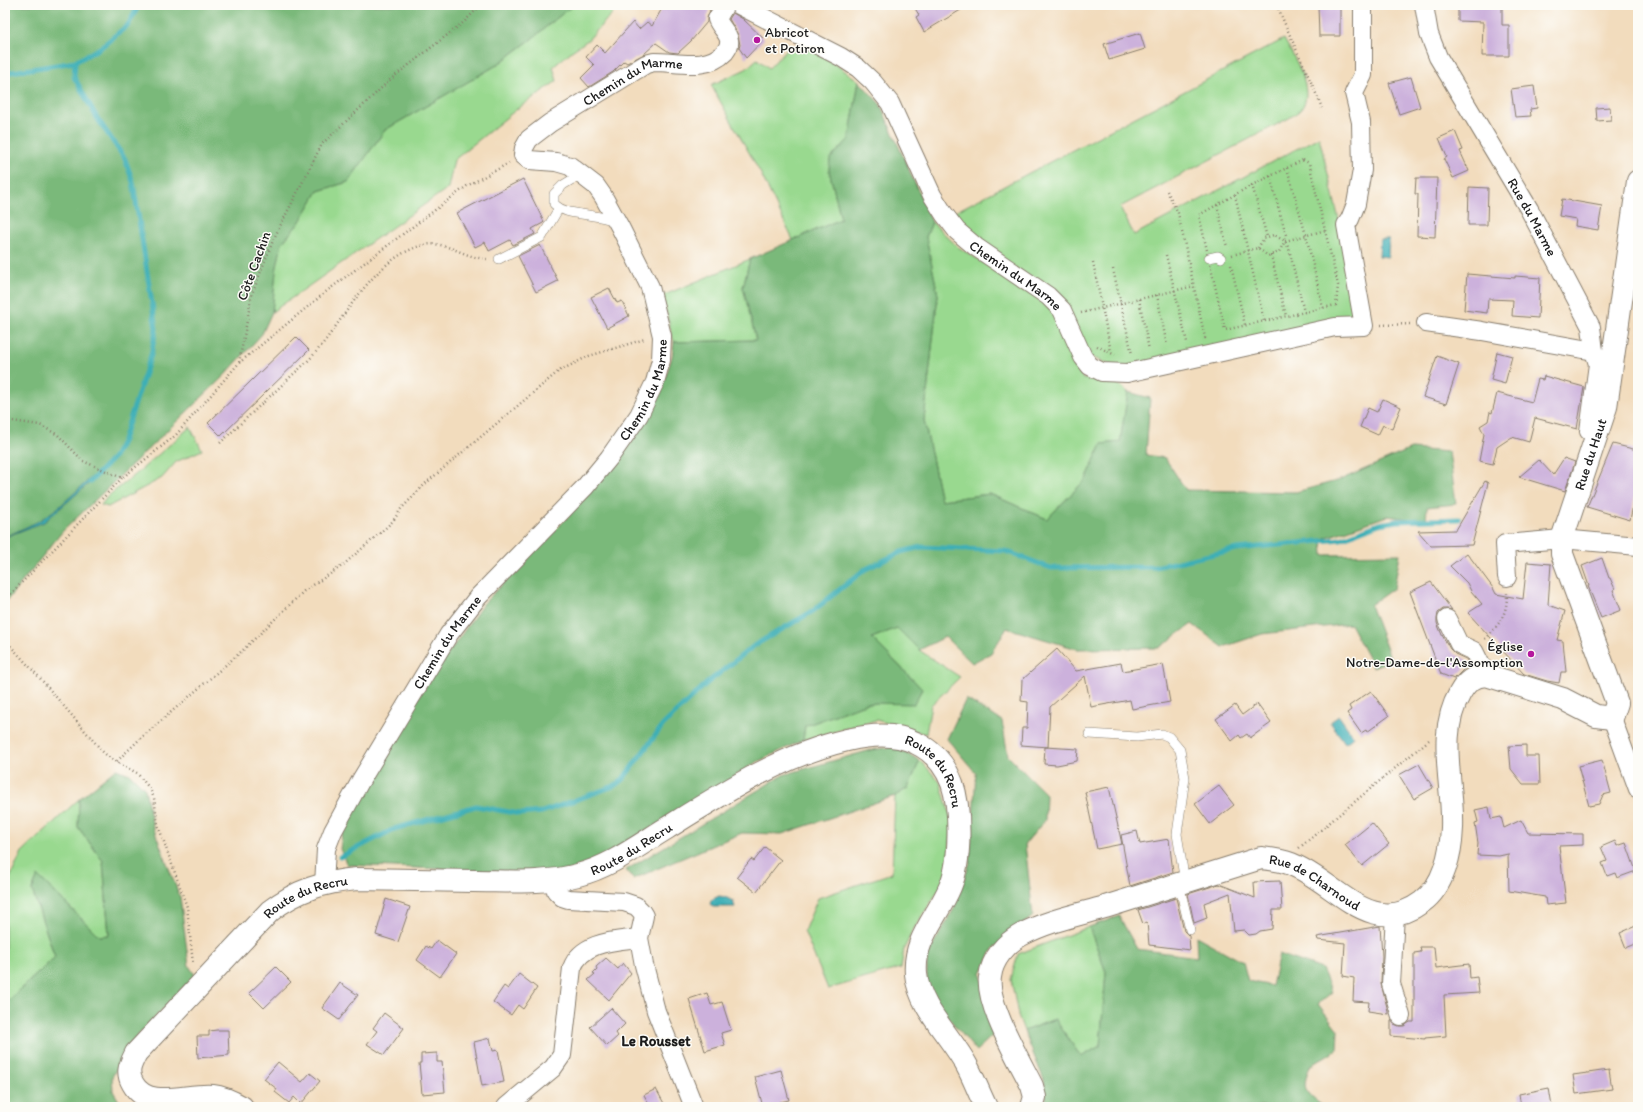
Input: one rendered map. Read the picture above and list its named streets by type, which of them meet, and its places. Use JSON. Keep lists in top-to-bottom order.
{
  "streets": {
    "street": [
      "Chemin du Marme",
      "Rue du Marme",
      "Rue du Haut",
      "Route du Recru",
      "Rue de Charnoud"
    ],
    "path": ["Côte Cachin"]
  },
  "crossings": [
    ["Chemin du Marme", "Route du Recru"],
    ["Rue du Marme", "Rue du Haut"]
  ],
  "districts": ["Le Rousset"],
  "places": ["Abricot et Potiron", "Église Notre-Dame-de-l'Assomption"]
}
